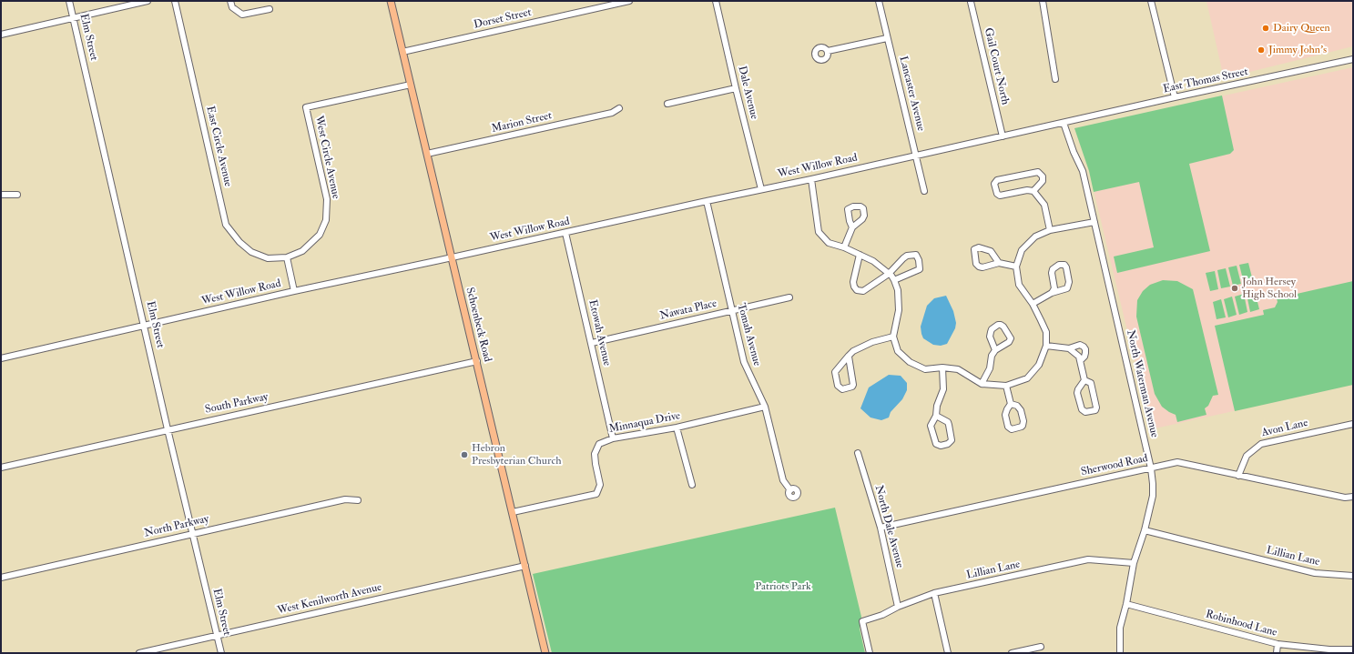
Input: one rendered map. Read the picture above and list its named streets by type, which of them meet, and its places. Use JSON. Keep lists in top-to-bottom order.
{
  "streets": {
    "main road": ["Schoenbeck Road"],
    "street": [
      "Dorset Street",
      "Elm Street",
      "Gail Court North",
      "East Thomas Street",
      "Dale Avenue",
      "Lancaster Avenue",
      "Marion Street",
      "East Circle Avenue",
      "West Circle Avenue",
      "West Willow Road",
      "Nawata Place",
      "Etowah Avenue",
      "Tomah Avenue",
      "North Waterman Avenue",
      "South Parkway",
      "Minnaqua Drive",
      "Avon Lane",
      "Sherwood Road",
      "North Parkway",
      "North Dale Avenue",
      "Lillian Lane",
      "West Kenilworth Avenue",
      "Robinhood Lane"
    ]
  },
  "crossings": [
    ["Dorset Street", "Schoenbeck Road"],
    ["Elm Street", "West Willow Road"],
    ["Elm Street", "South Parkway"],
    ["Elm Street", "North Parkway"],
    ["Elm Street", "West Kenilworth Avenue"],
    ["Gail Court North", "West Willow Road"],
    ["East Thomas Street", "West Willow Road"],
    ["East Thomas Street", "North Waterman Avenue"],
    ["Dale Avenue", "West Willow Road"],
    ["Lancaster Avenue", "West Willow Road"],
    ["Marion Street", "Schoenbeck Road"],
    ["East Circle Avenue", "West Circle Avenue"],
    ["West Circle Avenue", "Schoenbeck Road"],
    ["West Willow Road", "Schoenbeck Road"],
    ["West Willow Road", "Etowah Avenue"],
    ["West Willow Road", "Tomah Avenue"],
    ["West Willow Road", "North Waterman Avenue"],
    ["Nawata Place", "Etowah Avenue"],
    ["Nawata Place", "Tomah Avenue"],
    ["Schoenbeck Road", "South Parkway"],
    ["Schoenbeck Road", "Minnaqua Drive"],
    ["Schoenbeck Road", "West Kenilworth Avenue"],
    ["Etowah Avenue", "Minnaqua Drive"],
    ["Tomah Avenue", "Minnaqua Drive"],
    ["North Waterman Avenue", "Sherwood Road"],
    ["North Waterman Avenue", "Lillian Lane"],
    ["North Waterman Avenue", "Robinhood Lane"],
    ["Avon Lane", "Sherwood Road"],
    ["Sherwood Road", "North Dale Avenue"],
    ["North Dale Avenue", "Lillian Lane"]
  ],
  "parks": ["Patriots Park"],
  "places": [
    "Dairy Queen",
    "Jimmy John's",
    "John Hersey High School",
    "Hebron Presbyterian Church"
  ]
}
